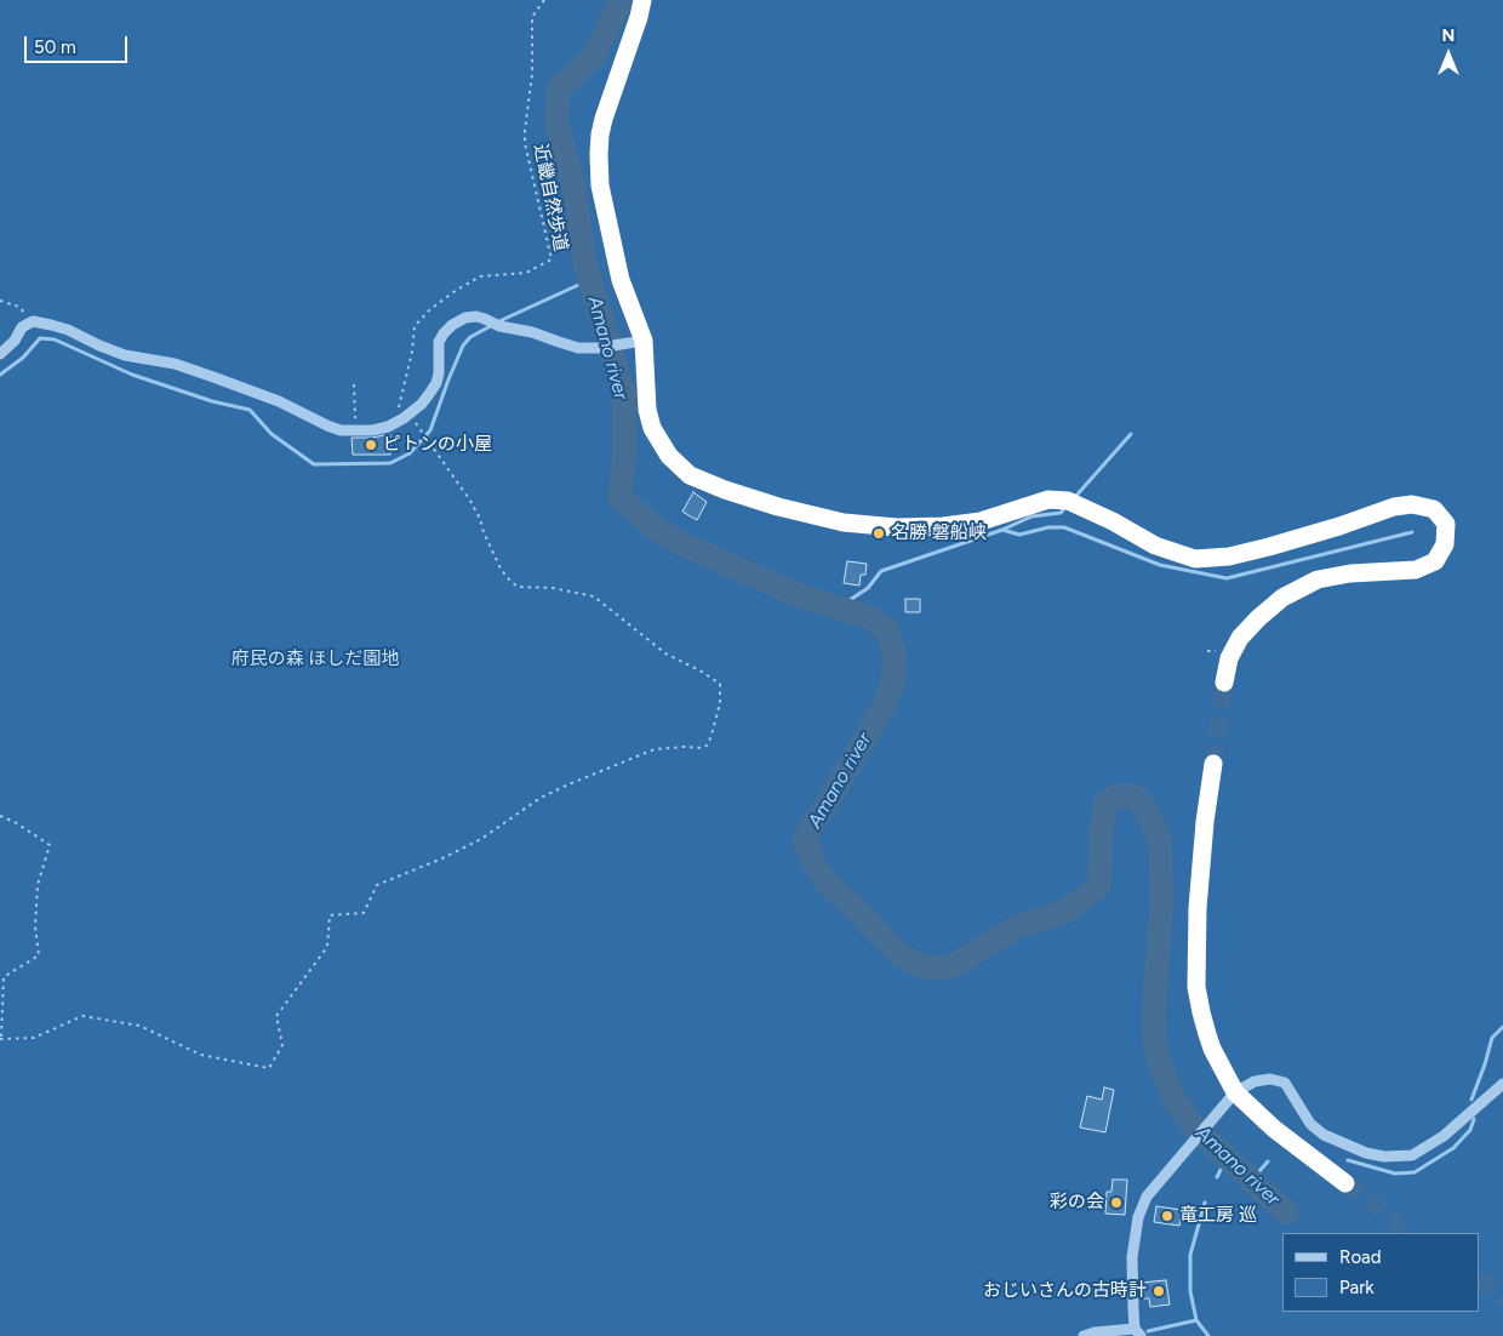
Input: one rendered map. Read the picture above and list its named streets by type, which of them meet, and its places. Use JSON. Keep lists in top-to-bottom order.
{
  "streets": {
    "path": ["近畿自然歩道"]
  },
  "water": ["Amano river"],
  "parks": ["府民の森 ほしだ園地"],
  "places": [
    "ピトンの小屋",
    "名勝 磐船峡",
    "彩の会",
    "竜工房 巡",
    "おじいさんの古時計"
  ],
  "legend": ["Road", "Park"],
  "scale_bar": "50 m",
  "north": "top"
}
